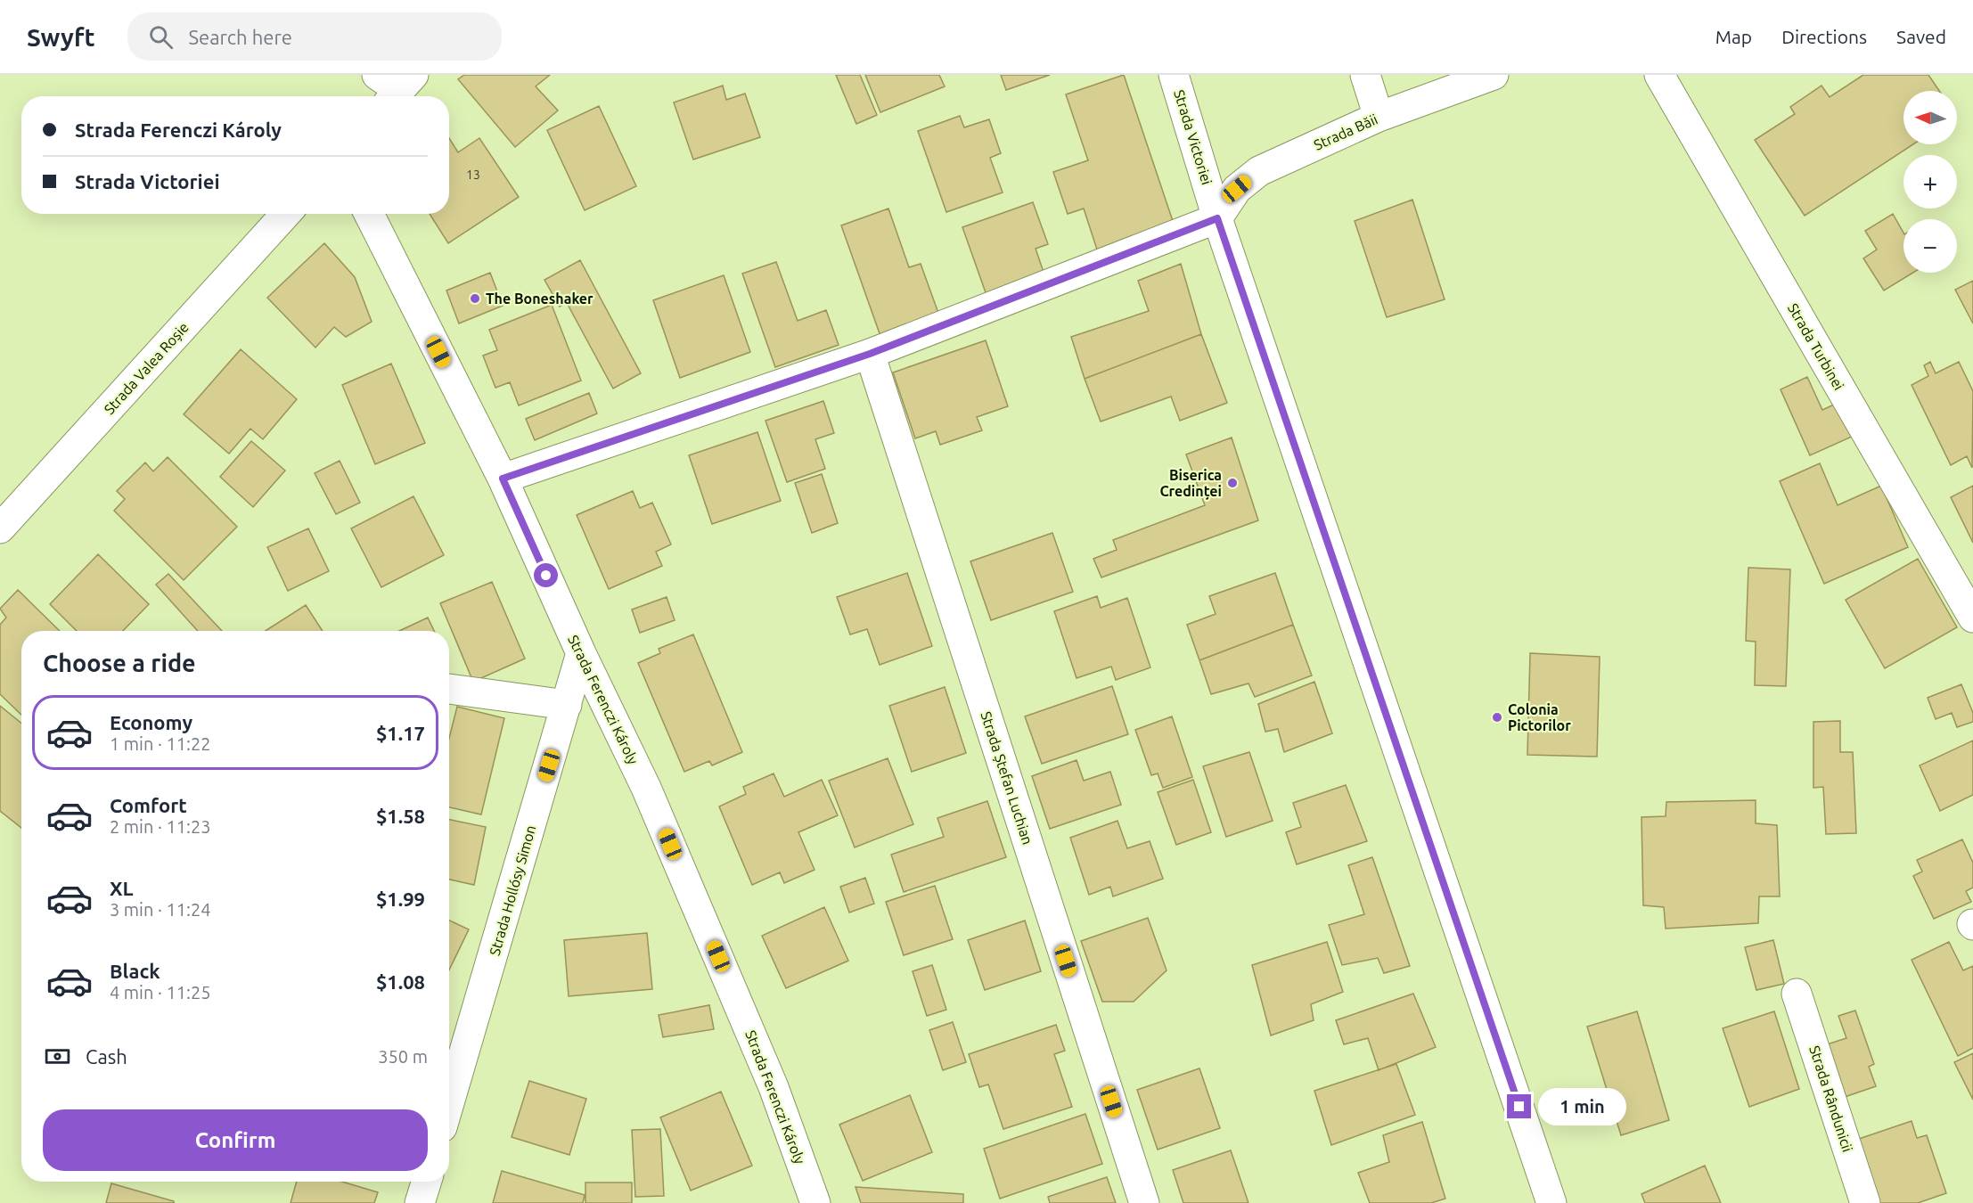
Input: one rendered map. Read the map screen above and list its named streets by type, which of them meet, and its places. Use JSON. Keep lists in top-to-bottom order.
{
  "streets": {
    "street": [
      "Strada Băii",
      "Strada Victoriei",
      "Strada Turbinei",
      "Strada Valea Roșie",
      "Strada Ferenczi Károly",
      "Strada Ștefan Luchian",
      "Strada Hollósy Simon",
      "Strada Rândunicii"
    ]
  },
  "crossings": [
    ["Strada Băii", "Strada Victoriei"],
    ["Strada Ferenczi Károly", "Strada Hollósy Simon"]
  ],
  "places": ["The Boneshaker", "Biserica Credinței", "Colonia Pictorilor"],
  "house_numbers": ["13"],
  "north": "left",
  "page": {
    "header": "Swyft",
    "search": "Search here",
    "nav": ["Map", "Directions", "Saved"],
    "map_buttons": ["+", "−"],
    "banner": ["Strada Ferenczi Károly", "Strada Victoriei"],
    "heading": "Choose a ride",
    "list": [
      {
        "name": "Economy",
        "note": "1 min · 11:22",
        "value": "$1.17"
      },
      {
        "name": "Comfort",
        "note": "2 min · 11:23",
        "value": "$1.58"
      },
      {
        "name": "XL",
        "note": "3 min · 11:24",
        "value": "$1.99"
      },
      {
        "name": "Black",
        "note": "4 min · 11:25",
        "value": "$1.08"
      }
    ],
    "pay": ["Cash", "350 m"],
    "bubble": "1 min",
    "buttons": "Confirm"
  }
}
